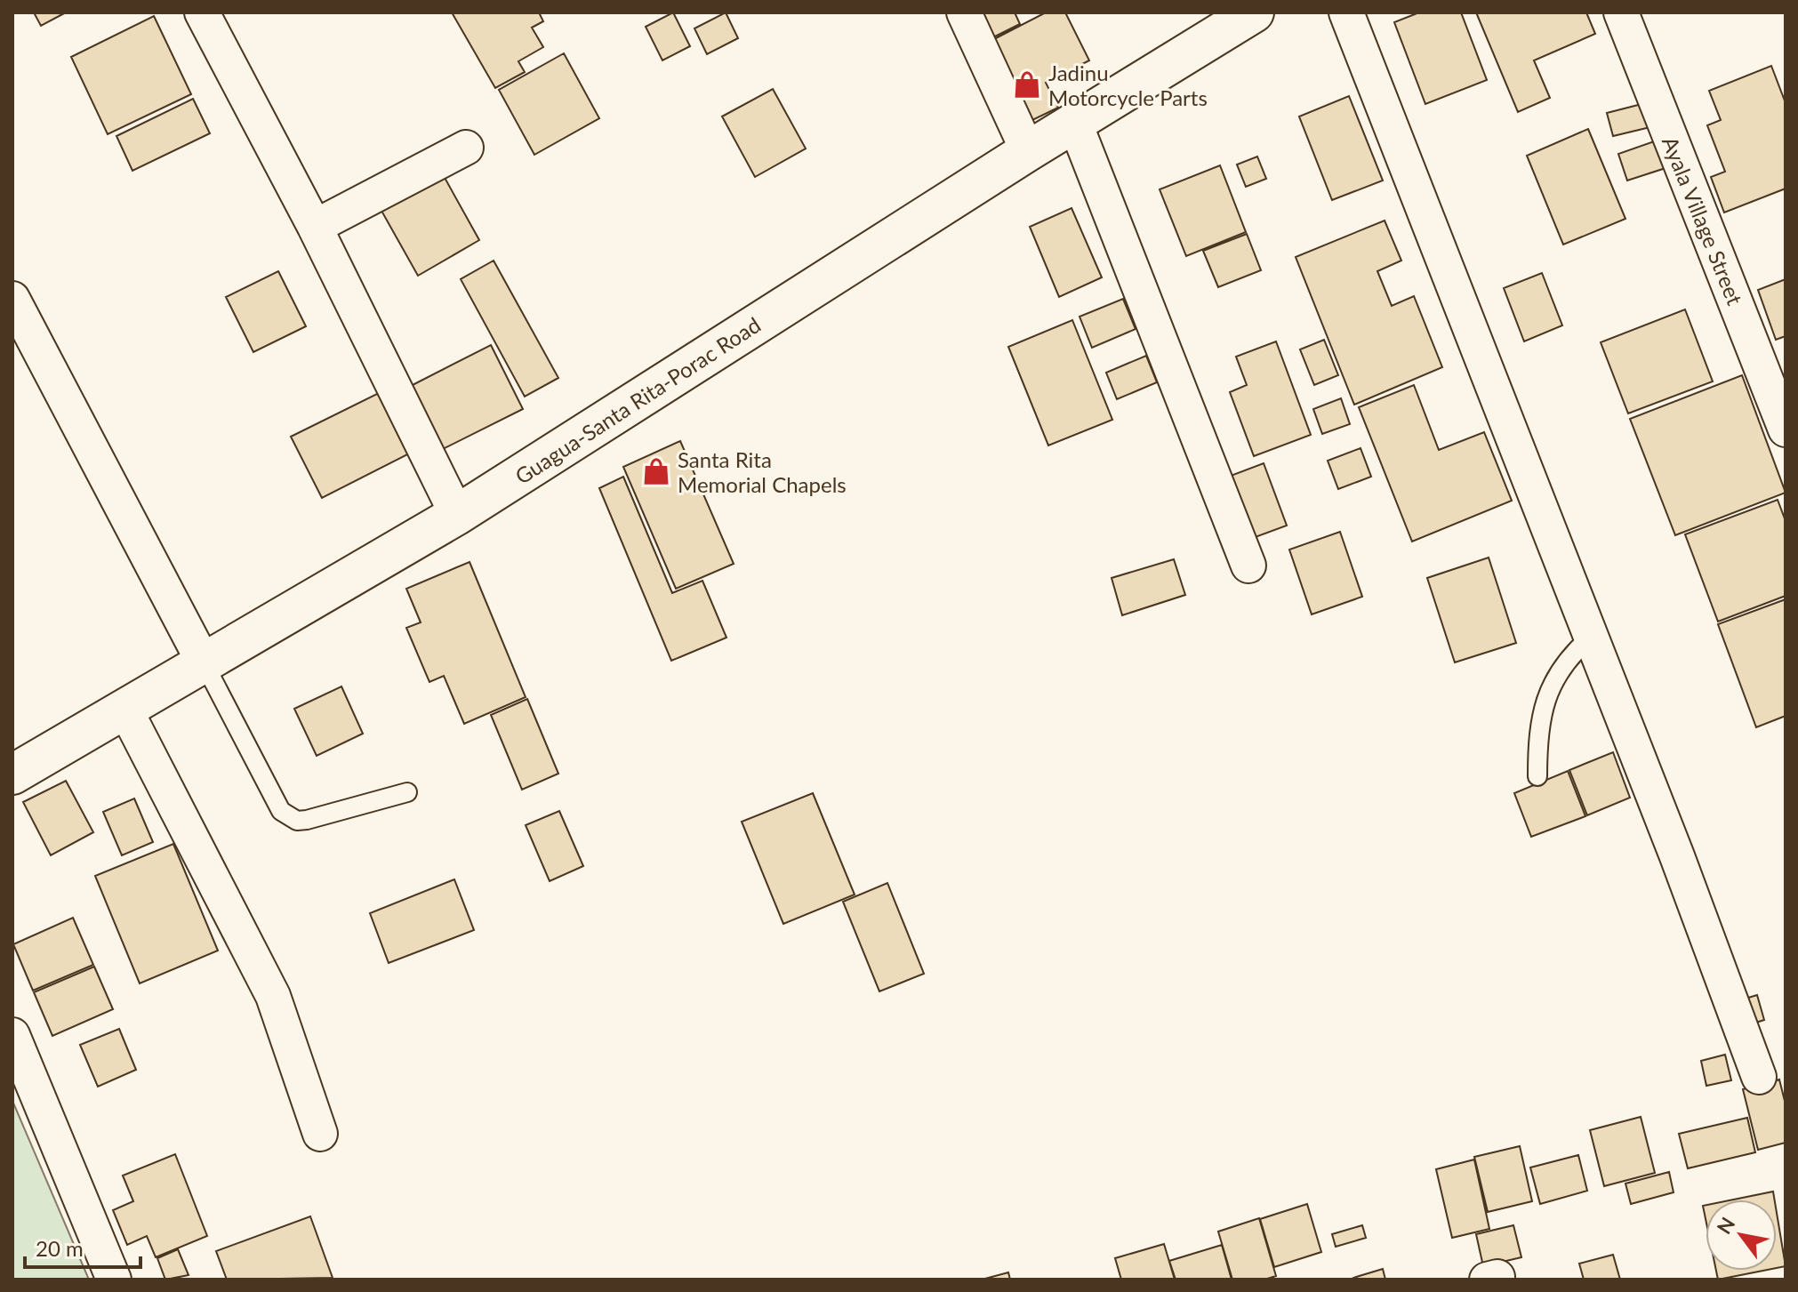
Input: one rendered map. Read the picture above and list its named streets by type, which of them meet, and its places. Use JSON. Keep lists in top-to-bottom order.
{
  "streets": {
    "main road": ["Guagua-Santa Rita-Porac Road"],
    "street": ["Ayala Village Street"]
  },
  "places": {
    "shop": ["Jadinu Motorcycle Parts", "Santa Rita Memorial Chapels"]
  },
  "scale_bar": "20 m",
  "north": "top left"
}
